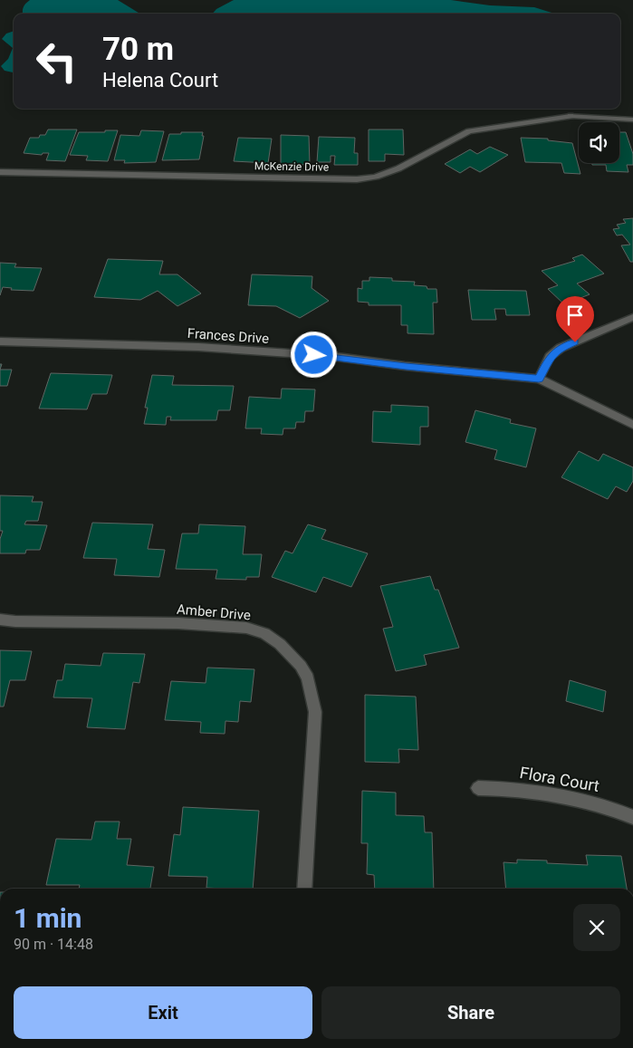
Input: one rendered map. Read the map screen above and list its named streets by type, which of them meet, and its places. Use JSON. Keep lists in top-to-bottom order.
{
  "streets": {
    "street": [
      "McKenzie Drive",
      "Frances Drive",
      "Amber Drive",
      "Flora Court"
    ]
  },
  "page": {
    "turn": ["70 m", "Helena Court"],
    "heading": ["1 min", "90 m · 14:48"],
    "buttons": ["Exit", "Share"]
  }
}
